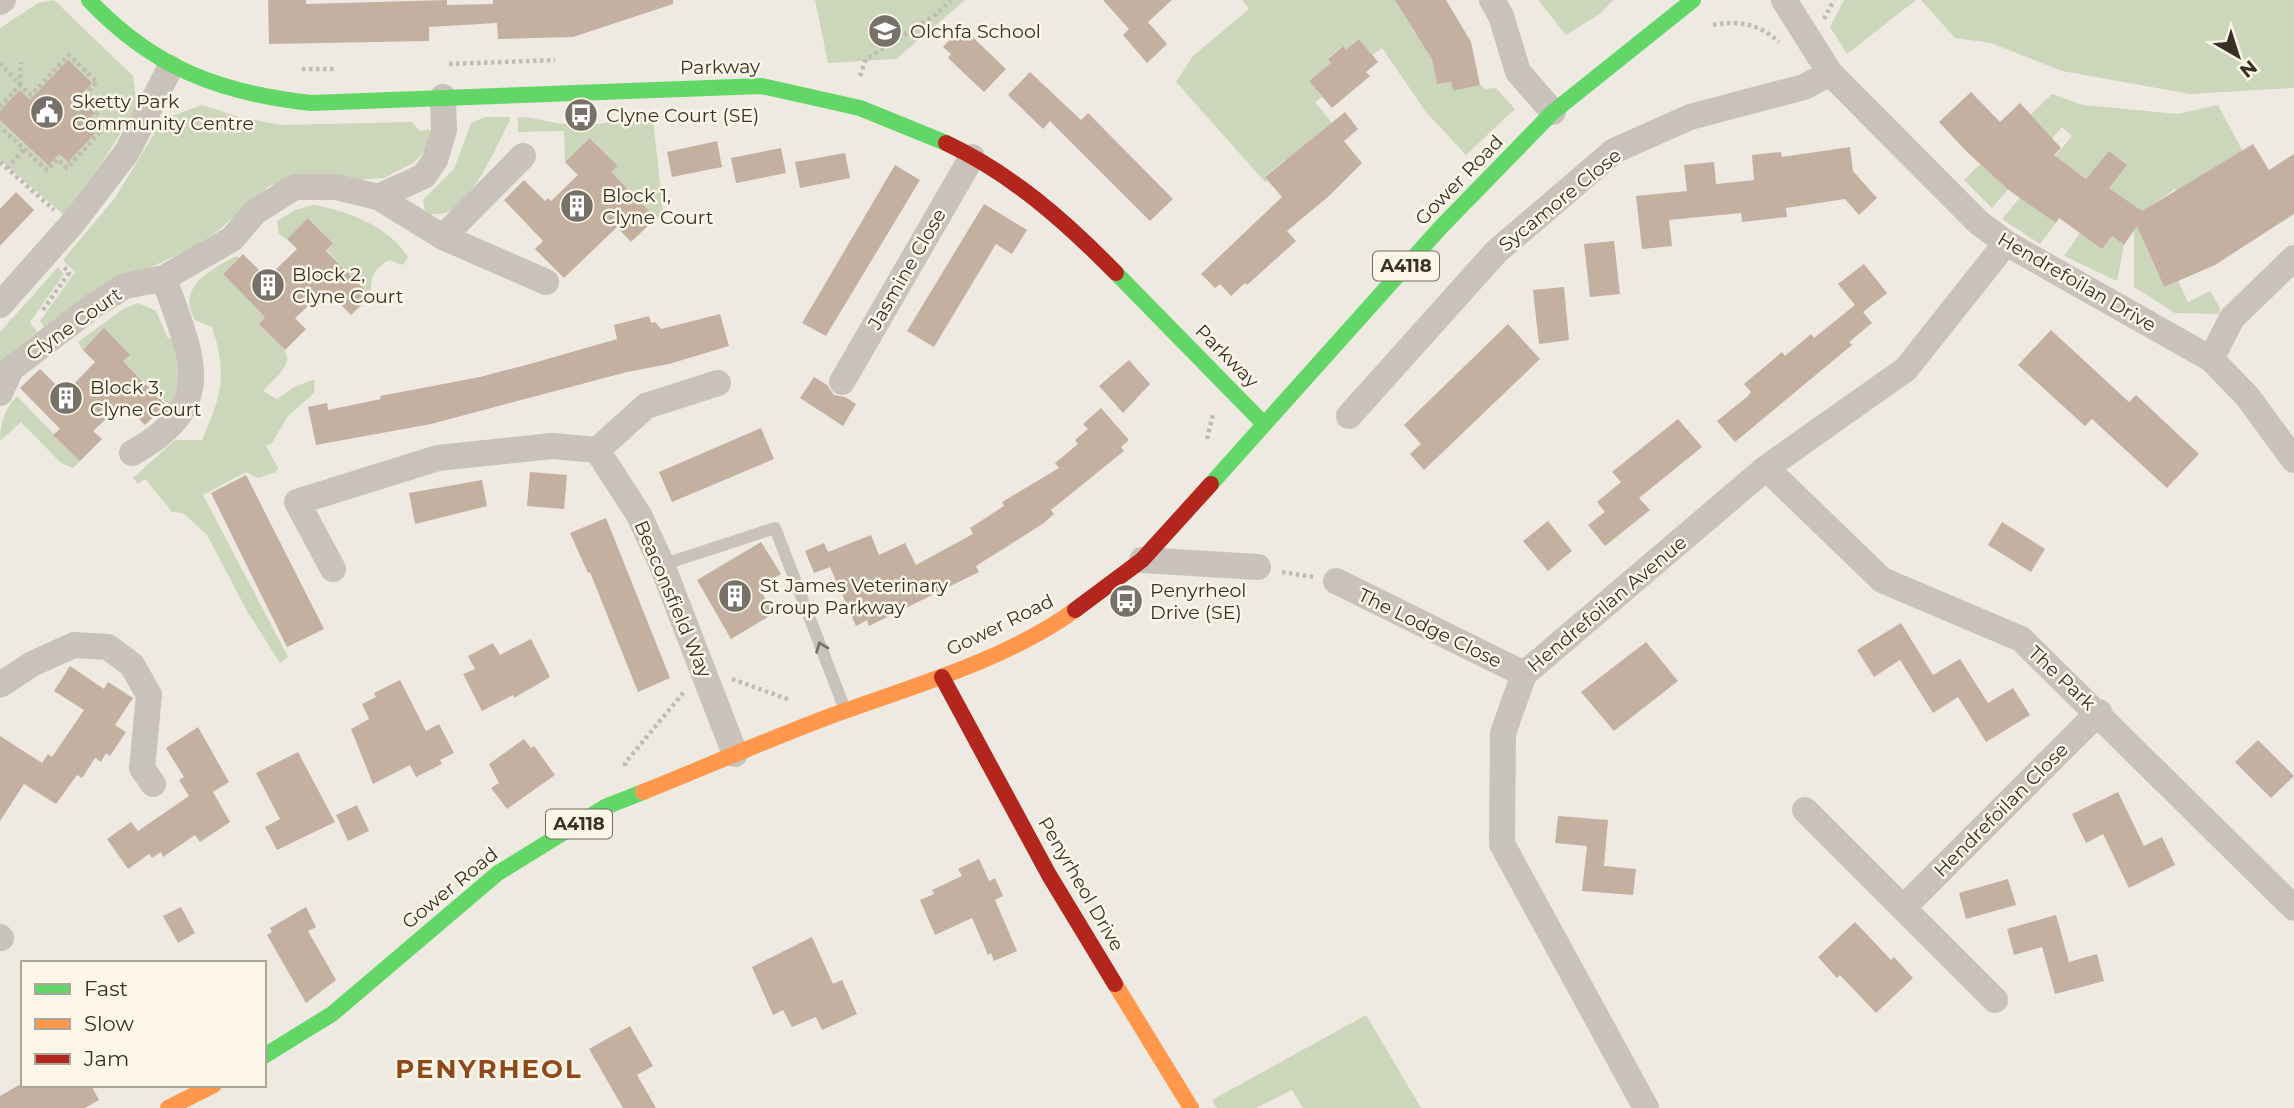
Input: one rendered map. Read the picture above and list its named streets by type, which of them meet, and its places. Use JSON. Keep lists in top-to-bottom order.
{
  "streets": {
    "main road": [
      "Parkway",
      "Gower Road",
      "A4118",
      "Penyrheol Drive"
    ],
    "street": [
      "Sycamore Close",
      "Jasmine Close",
      "Hendrefoilan Drive",
      "Clyne Court",
      "Beaconsfield Way",
      "Hendrefoilan Avenue",
      "The Lodge Close",
      "The Park",
      "Hendrefoilan Close"
    ]
  },
  "crossings": [
    ["Parkway", "Gower Road"],
    ["Parkway", "Jasmine Close"],
    ["Gower Road", "Beaconsfield Way"],
    ["Gower Road", "Penyrheol Drive"],
    ["Sycamore Close", "Hendrefoilan Drive"],
    ["Hendrefoilan Drive", "Hendrefoilan Avenue"],
    ["Hendrefoilan Avenue", "The Lodge Close"],
    ["Hendrefoilan Avenue", "The Park"],
    ["The Park", "Hendrefoilan Close"]
  ],
  "districts": ["PENYRHEOL"],
  "places": {
    "school or university": ["Olchfa School"],
    "public building": ["Sketty Park Community Centre"],
    "bus stop": ["Clyne Court (SE)", "Penyrheol Drive (SE)"],
    "building": [
      "Block 1, Clyne Court",
      "Block 2, Clyne Court",
      "Block 3, Clyne Court",
      "St James Veterinary Group Parkway"
    ]
  },
  "legend": ["Fast", "Slow", "Jam"],
  "north": "bottom right"
}
